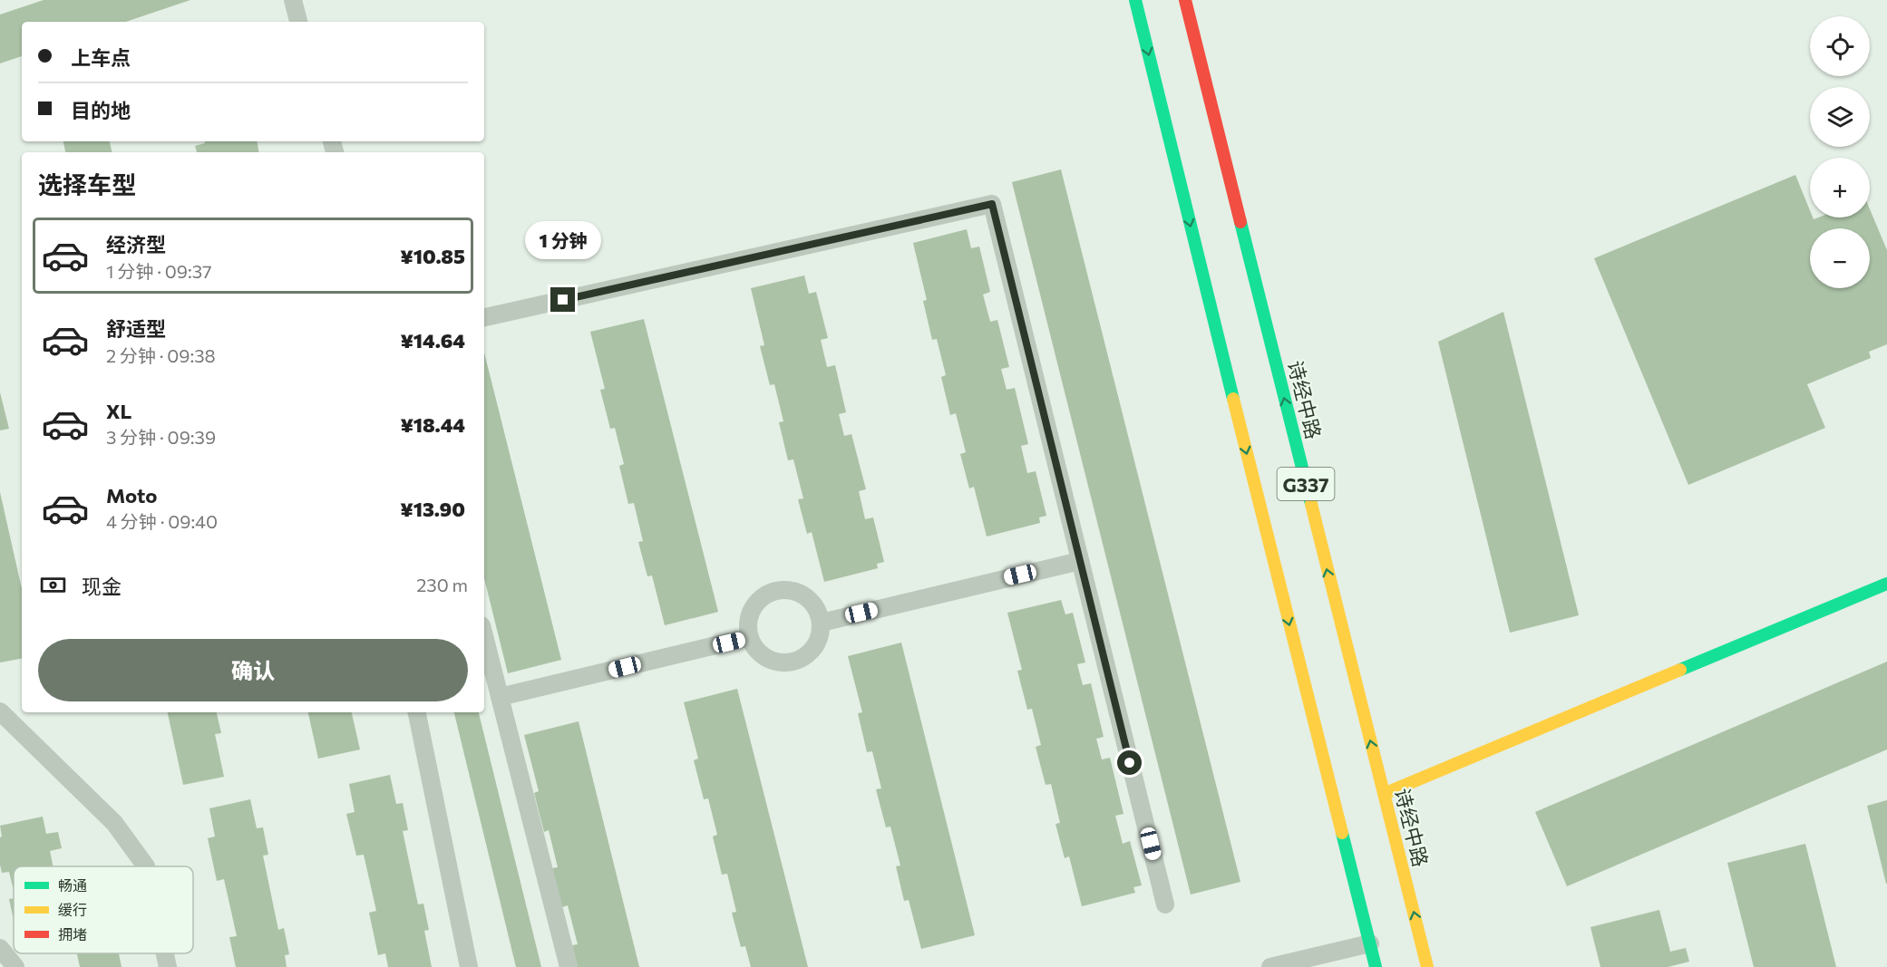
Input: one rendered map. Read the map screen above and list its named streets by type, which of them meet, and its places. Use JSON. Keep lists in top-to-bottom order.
{
  "streets": {
    "main road": ["诗经中路", "G337"]
  },
  "legend": ["畅通", "缓行", "拥堵"],
  "page": {
    "map_buttons": ["+", "−"],
    "banner": ["上车点", "目的地"],
    "heading": "选择车型",
    "list": [
      {
        "name": "经济型",
        "note": "1 分钟 · 09:37",
        "value": "¥10.85"
      },
      {
        "name": "舒适型",
        "note": "2 分钟 · 09:38",
        "value": "¥14.64"
      },
      {
        "name": "XL",
        "note": "3 分钟 · 09:39",
        "value": "¥18.44"
      },
      {
        "name": "Moto",
        "note": "4 分钟 · 09:40",
        "value": "¥13.90"
      }
    ],
    "bubble": "1 分钟",
    "pay": ["现金", "230 m"],
    "buttons": "确认"
  }
}
